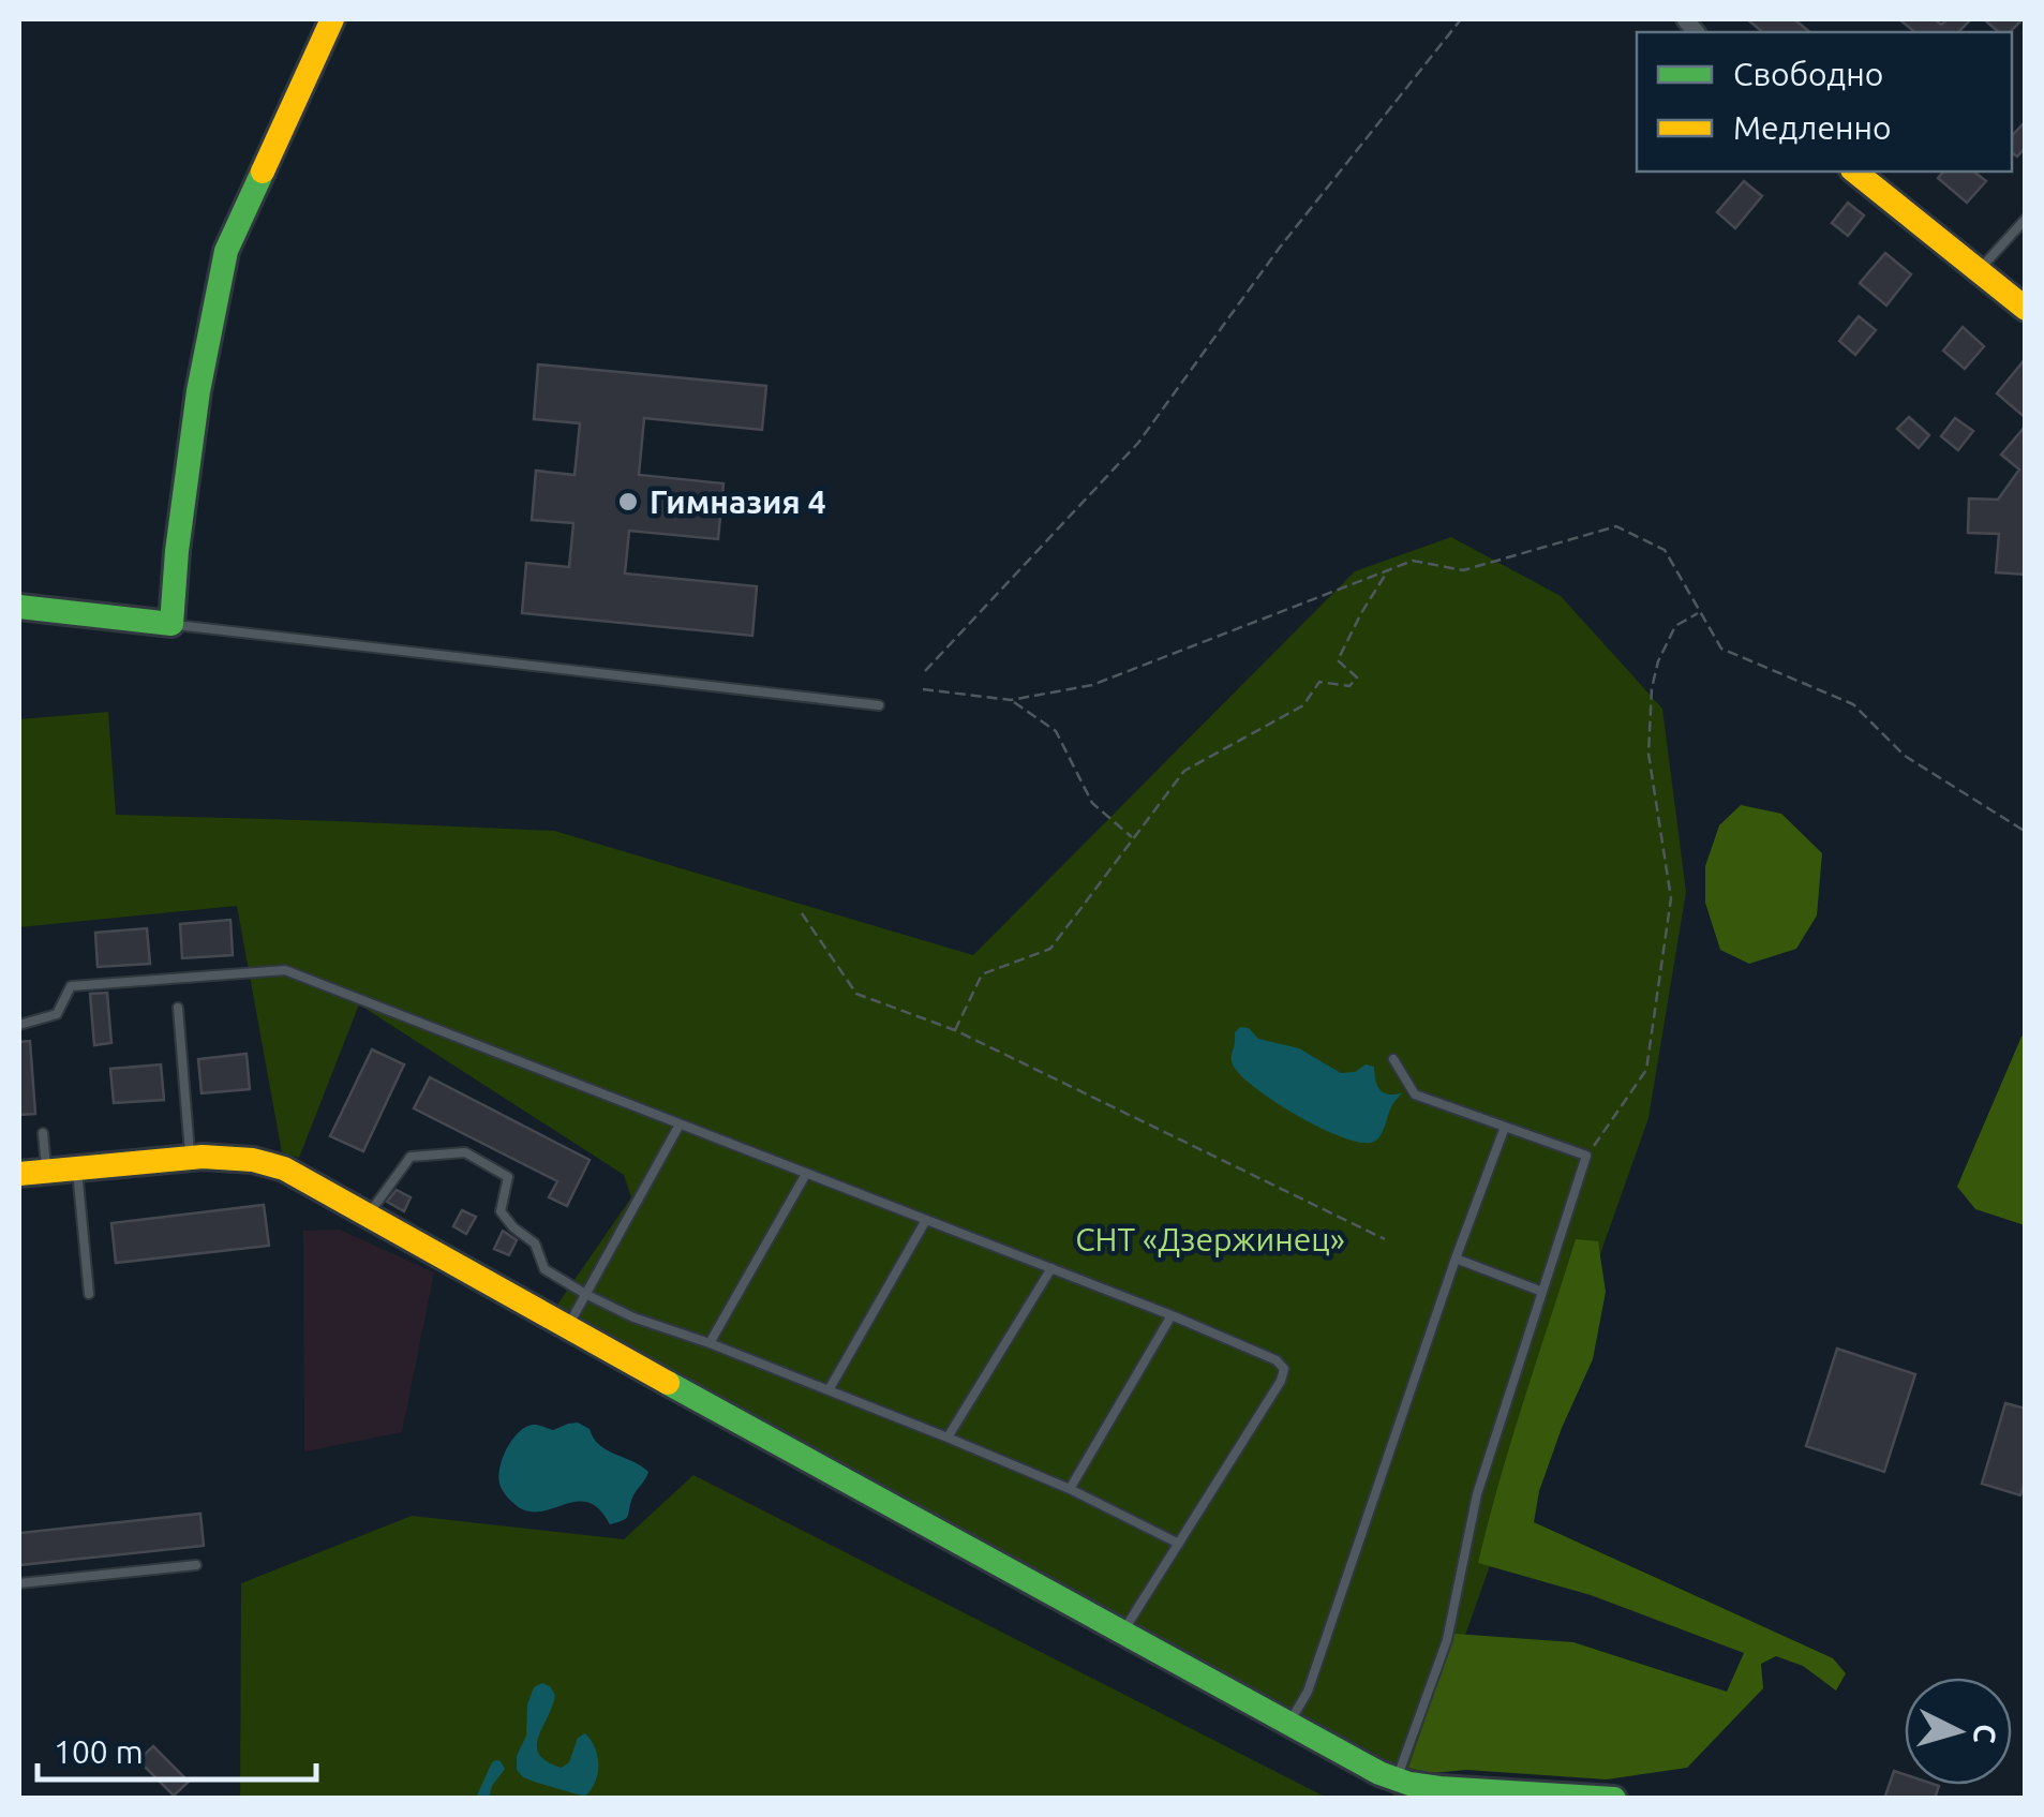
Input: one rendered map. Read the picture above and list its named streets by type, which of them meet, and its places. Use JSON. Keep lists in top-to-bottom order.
{
  "parks": ["СНТ «Дзержинец»"],
  "places": ["Гимназия 4"],
  "legend": ["Свободно", "Медленно"],
  "scale_bar": "100 m",
  "north": "right"
}
